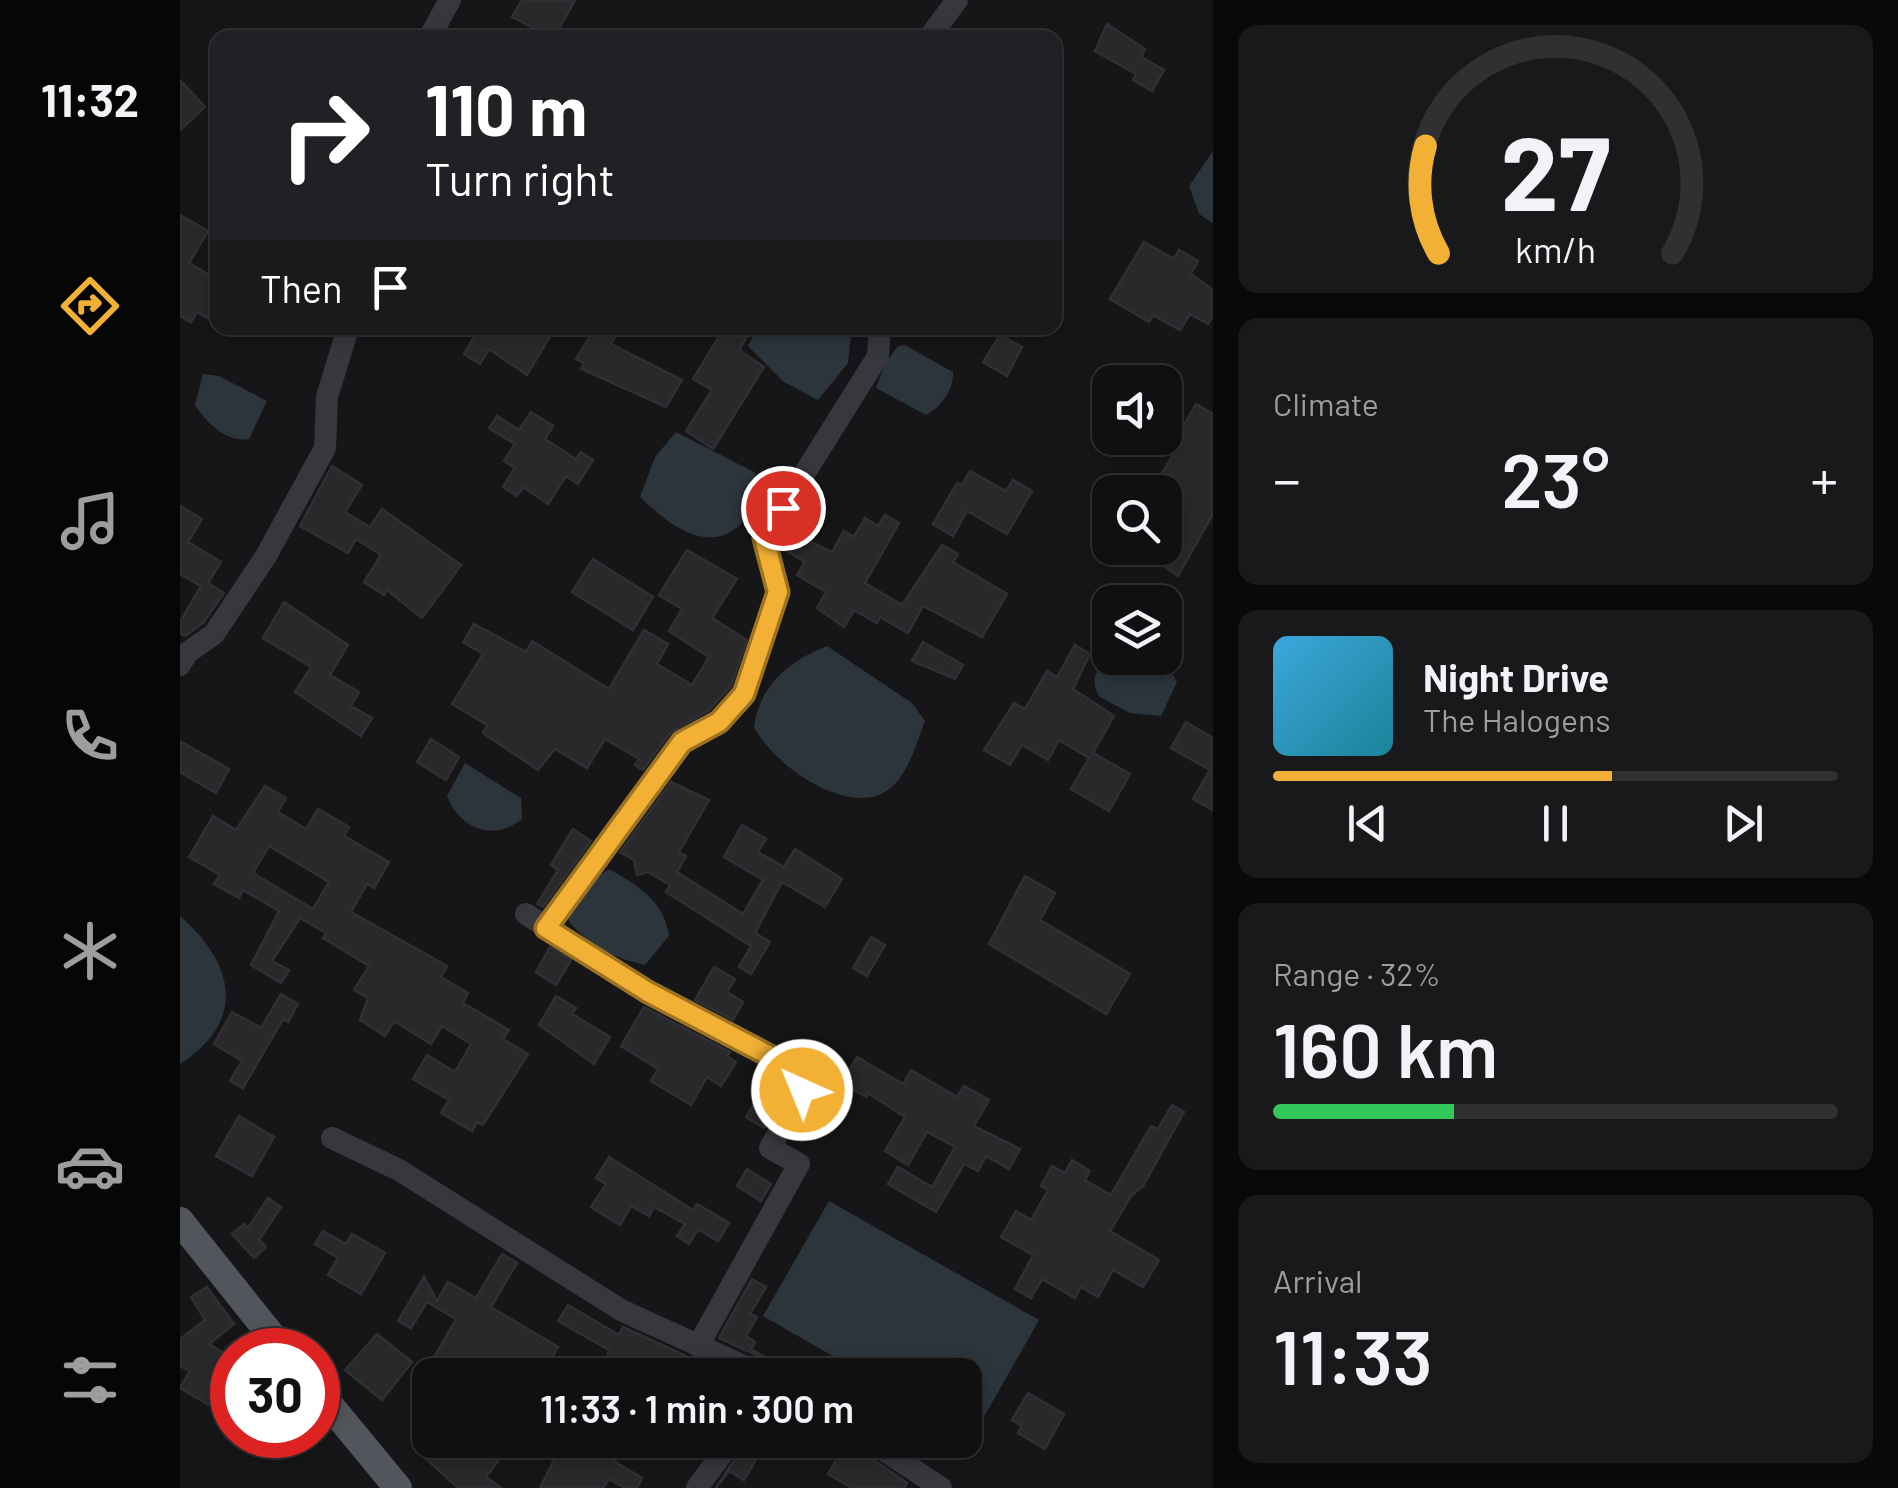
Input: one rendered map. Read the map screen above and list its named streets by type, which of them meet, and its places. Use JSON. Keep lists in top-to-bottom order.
{
  "page": {
    "tabs": "11:32",
    "turn": ["110 m", "Turn right"],
    "then": "Then",
    "tile": [
      "Climate",
      ["Range · 32%", "160 km"],
      ["Arrival", "11:33"]
    ],
    "heat": ["−", "23°", "+"],
    "song": ["Night Drive", "The Halogens"],
    "limit": "30",
    "trip": "11:33 · 1 min · 300 m",
    "gauge": ["27", "km/h"]
  }
}
